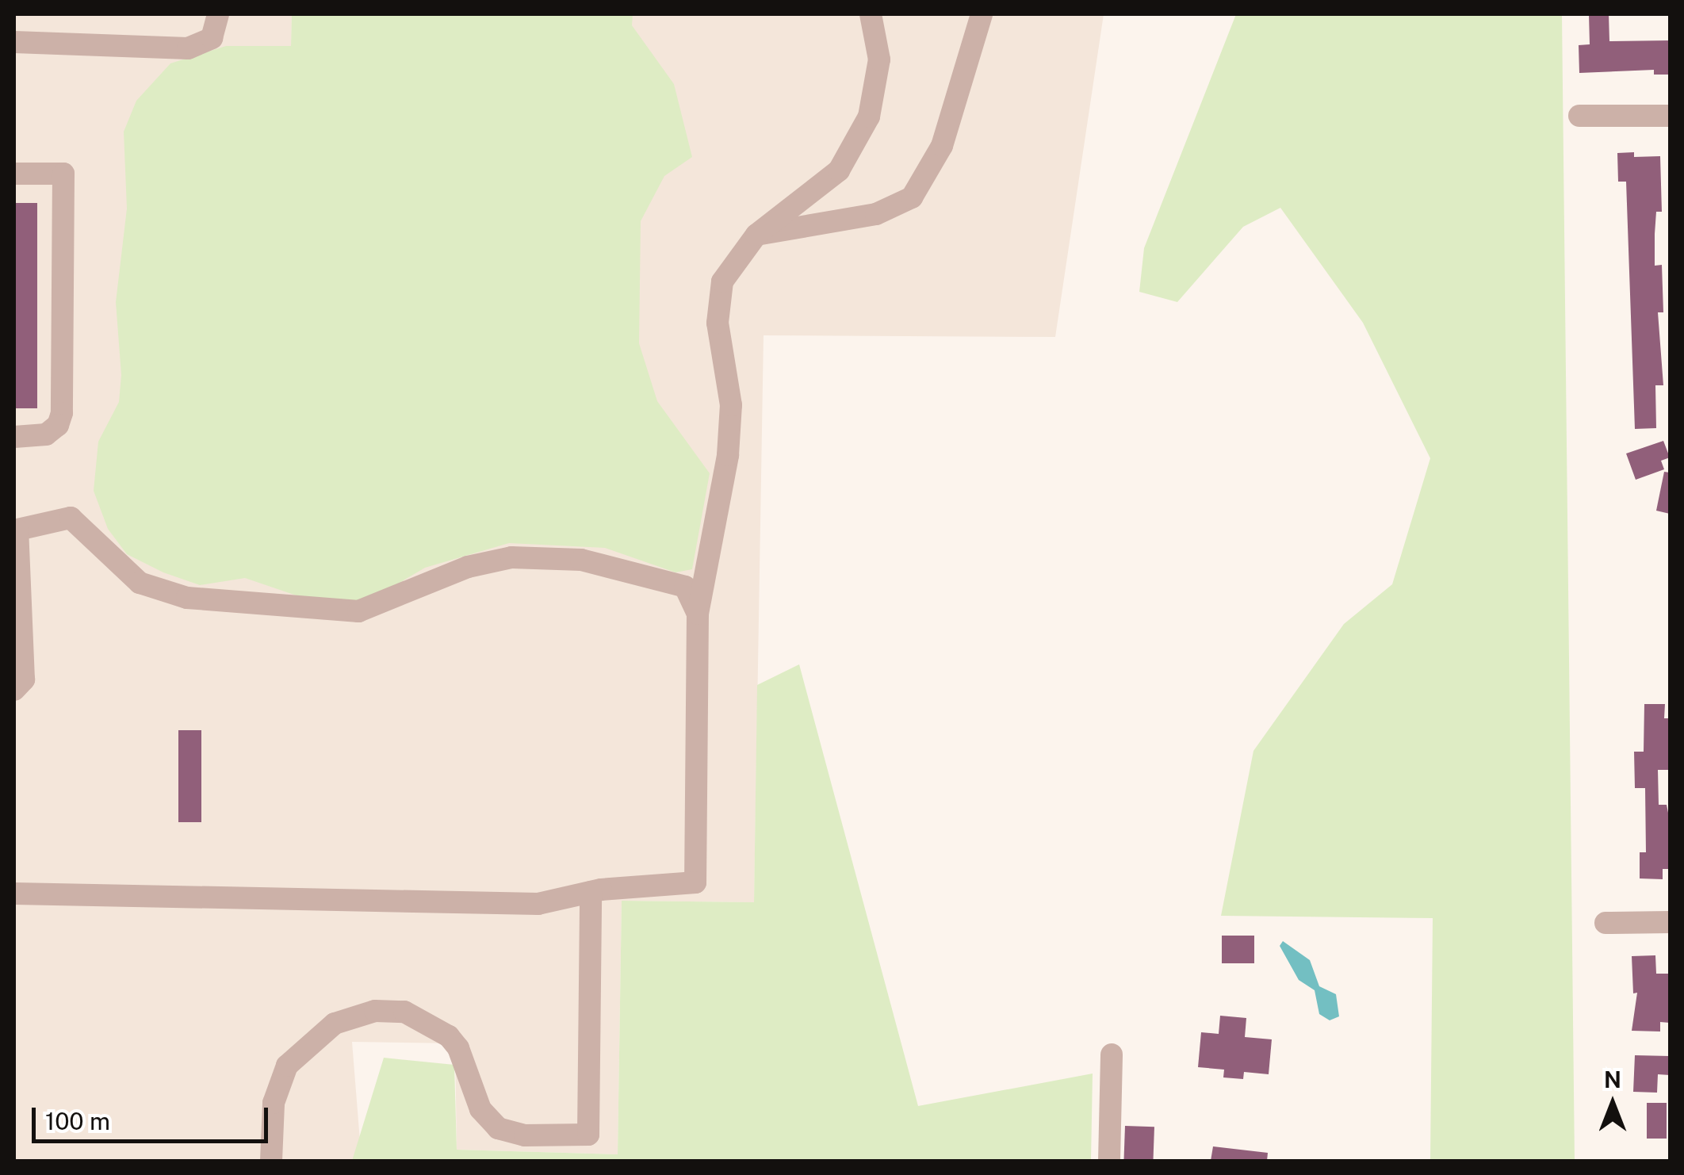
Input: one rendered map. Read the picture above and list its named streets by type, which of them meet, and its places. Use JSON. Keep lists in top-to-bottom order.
{
  "scale_bar": "100 m",
  "north": "top"
}
